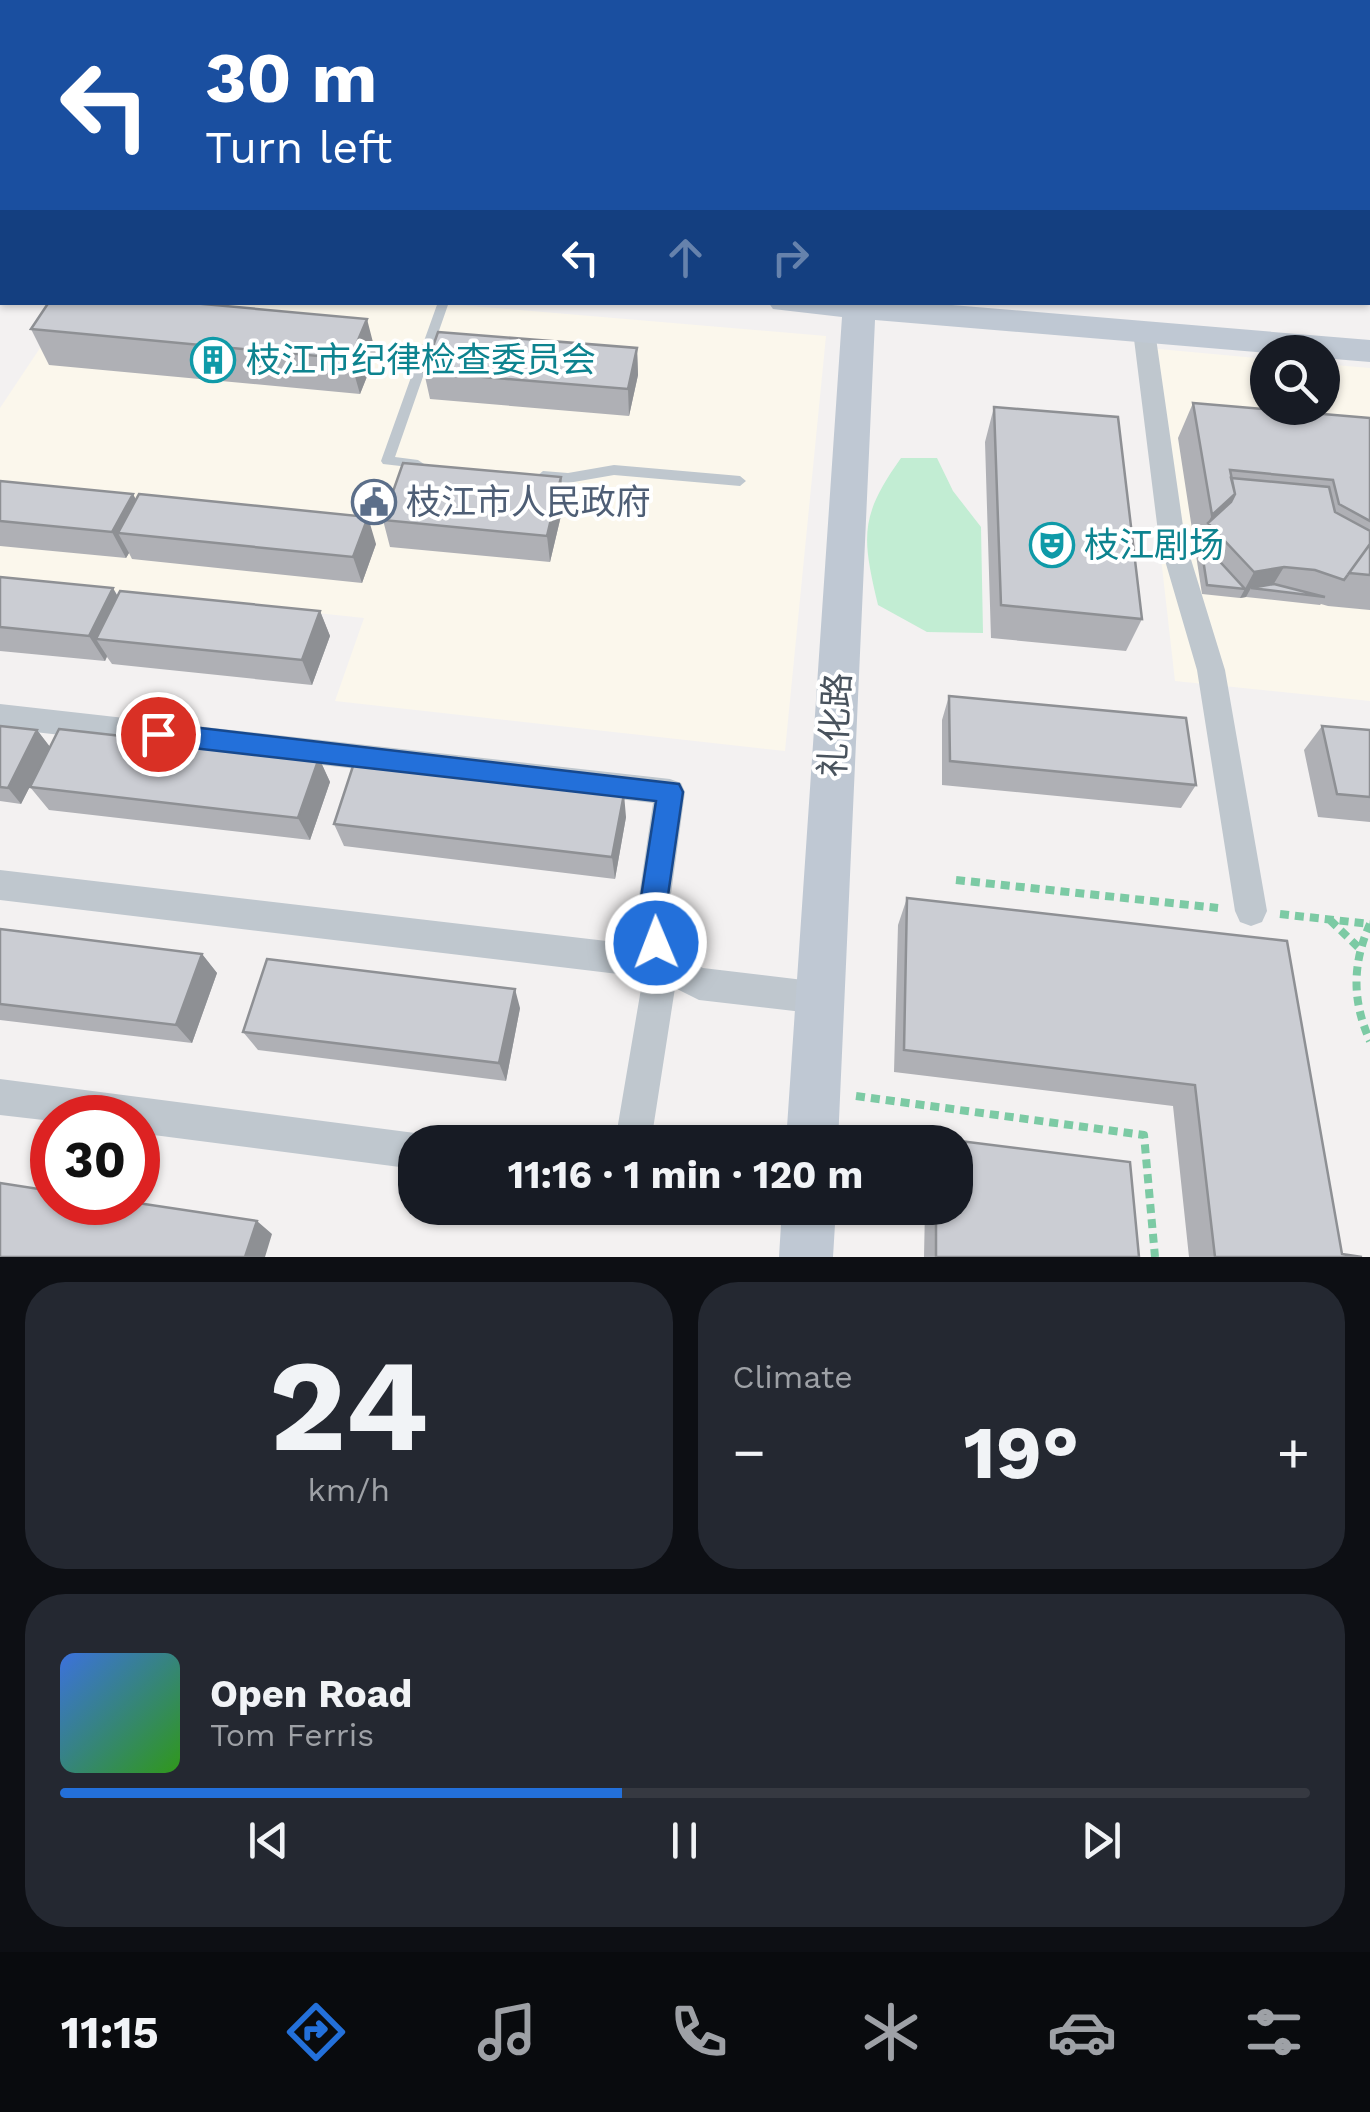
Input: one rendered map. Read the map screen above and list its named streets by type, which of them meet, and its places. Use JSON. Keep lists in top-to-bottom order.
{
  "streets": {
    "street": ["礼化路"]
  },
  "places": {
    "building": ["枝江市纪律检查委员会"],
    "public building": ["枝江市人民政府"],
    "theatre": ["枝江剧场"]
  },
  "page": {
    "turn": ["30 m", "Turn left"],
    "limit": "30",
    "trip": "11:16 · 1 min · 120 m",
    "tile": [
      ["24", "km/h"],
      "Climate"
    ],
    "heat": ["−", "19°", "+"],
    "song": ["Open Road", "Tom Ferris"],
    "tabs": "11:15"
  }
}
